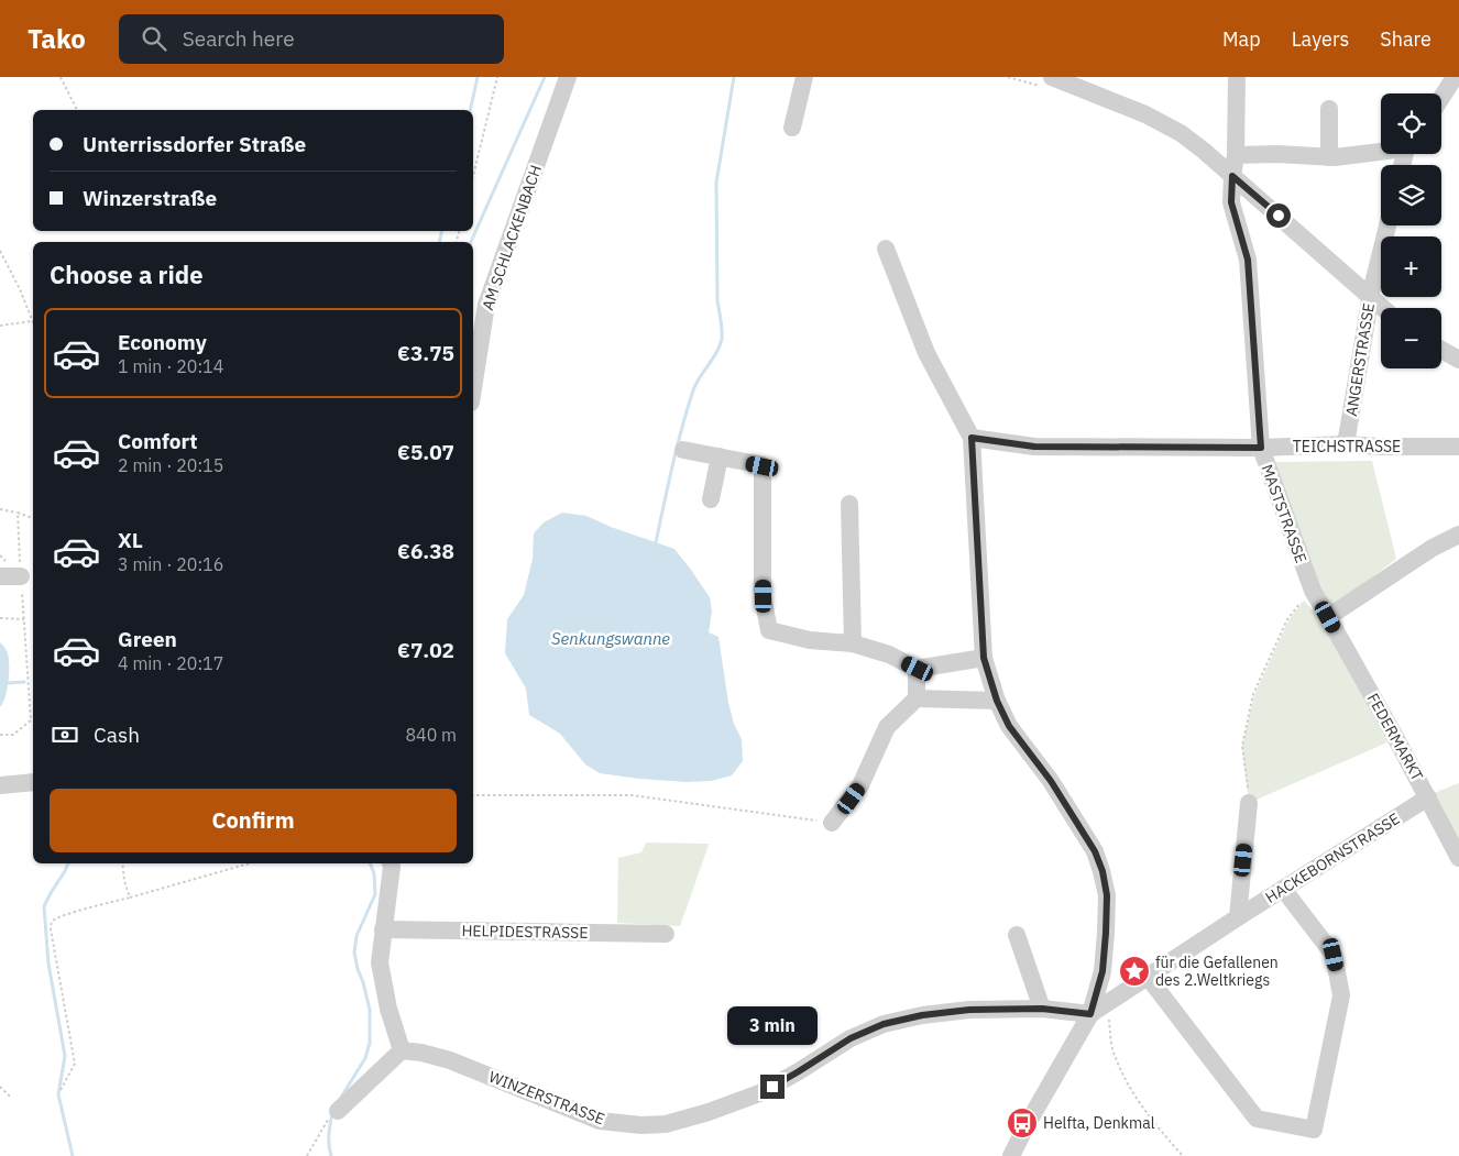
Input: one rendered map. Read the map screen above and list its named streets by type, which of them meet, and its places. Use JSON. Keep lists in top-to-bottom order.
{
  "streets": {
    "street": [
      "AM SCHLACKENBACH",
      "ANGERSTRASSE",
      "TEICHSTRASSE",
      "MASTSTRASSE",
      "FEDERMARKT",
      "HACKEBORNSTRASSE",
      "HELPIDESTRASSE",
      "WINZERSTRASSE"
    ]
  },
  "crossings": [
    ["ANGERSTRASSE", "TEICHSTRASSE"],
    ["TEICHSTRASSE", "MASTSTRASSE"],
    ["MASTSTRASSE", "FEDERMARKT"],
    ["FEDERMARKT", "HACKEBORNSTRASSE"],
    ["HACKEBORNSTRASSE", "WINZERSTRASSE"]
  ],
  "water": ["Senkungswanne"],
  "places": {
    "place": ["für die Gefallenen des 2.Weltkriegs"],
    "bus stop": ["Helfta, Denkmal"]
  },
  "page": {
    "header": "Tako",
    "search": "Search here",
    "nav": ["Map", "Layers", "Share"],
    "map_buttons": ["+", "−"],
    "banner": ["Unterrissdorfer Straße", "Winzerstraße"],
    "heading": "Choose a ride",
    "list": [
      {
        "name": "Economy",
        "note": "1 min · 20:14",
        "value": "€3.75"
      },
      {
        "name": "Comfort",
        "note": "2 min · 20:15",
        "value": "€5.07"
      },
      {
        "name": "XL",
        "note": "3 min · 20:16",
        "value": "€6.38"
      },
      {
        "name": "Green",
        "note": "4 min · 20:17",
        "value": "€7.02"
      }
    ],
    "pay": ["Cash", "840 m"],
    "buttons": "Confirm",
    "bubble": "3 min"
  }
}
